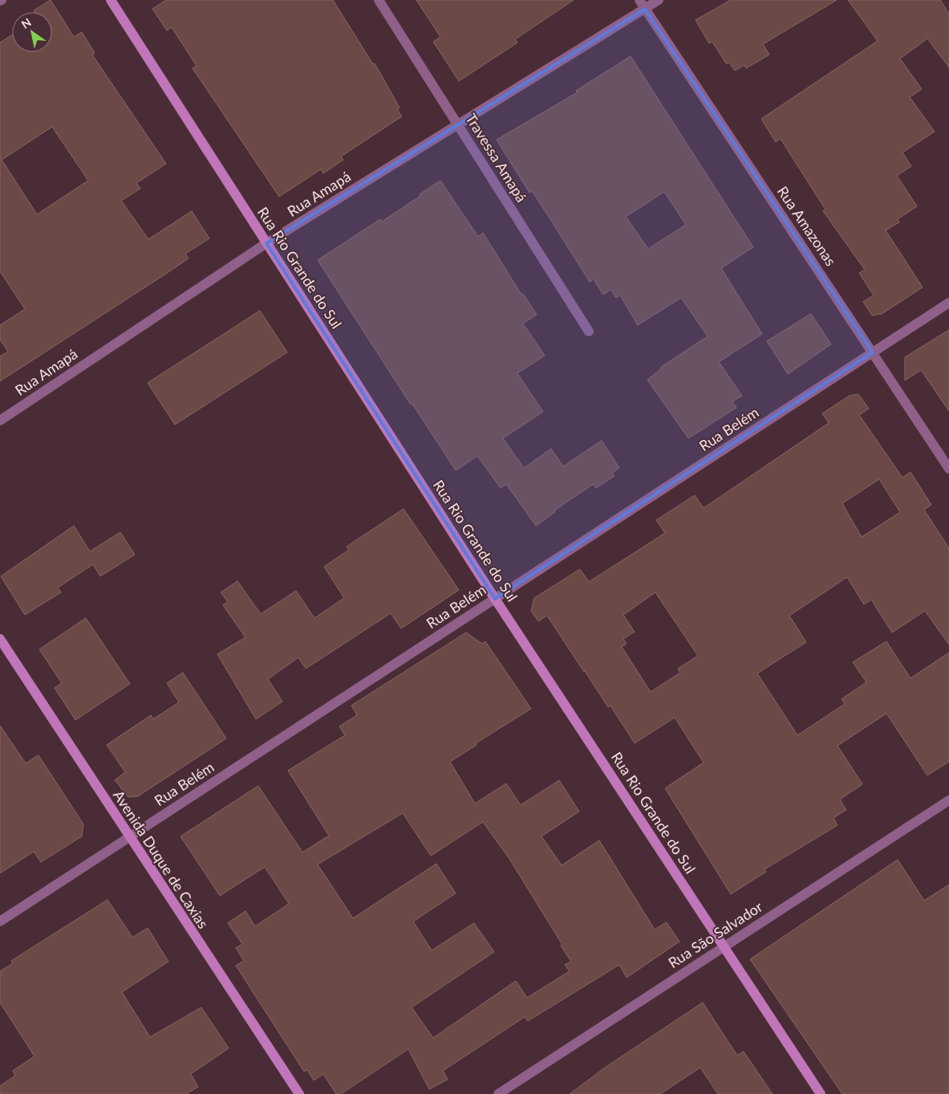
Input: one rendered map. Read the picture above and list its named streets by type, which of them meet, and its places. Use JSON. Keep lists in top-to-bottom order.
{
  "streets": {
    "street": [
      "Travessa Amapá",
      "Rua Amapá",
      "Rua Amazonas",
      "Rua Rio Grande do Sul",
      "Rua Belém",
      "Avenida Duque de Caxias",
      "Rua São Salvador"
    ]
  },
  "crossings": [
    ["Travessa Amapá", "Rua Amapá"],
    ["Rua Amapá", "Rua Amazonas"],
    ["Rua Amapá", "Rua Rio Grande do Sul"],
    ["Rua Amazonas", "Rua Belém"],
    ["Rua Rio Grande do Sul", "Rua Belém"],
    ["Rua Rio Grande do Sul", "Rua São Salvador"],
    ["Rua Belém", "Avenida Duque de Caxias"]
  ],
  "north": "top left"
}
